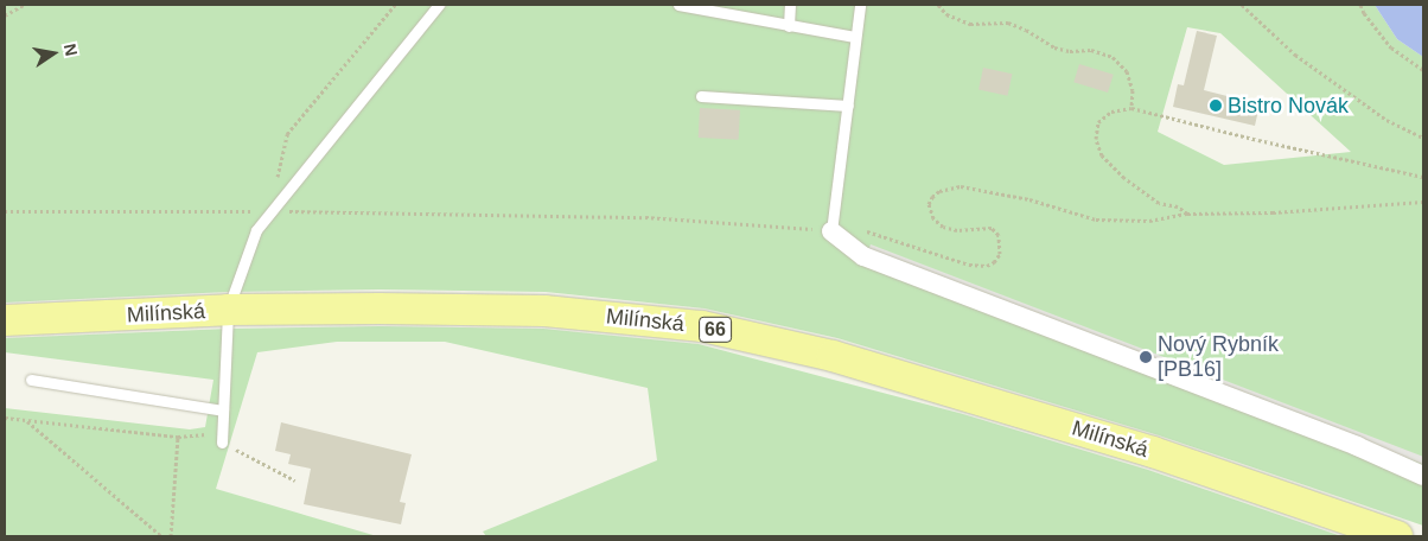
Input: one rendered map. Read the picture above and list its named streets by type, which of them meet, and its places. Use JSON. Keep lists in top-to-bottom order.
{
  "streets": {
    "main road": ["Milínská", "66"]
  },
  "places": ["Bistro Novák", "Nový Rybník [PB16]"],
  "north": "right"
}
